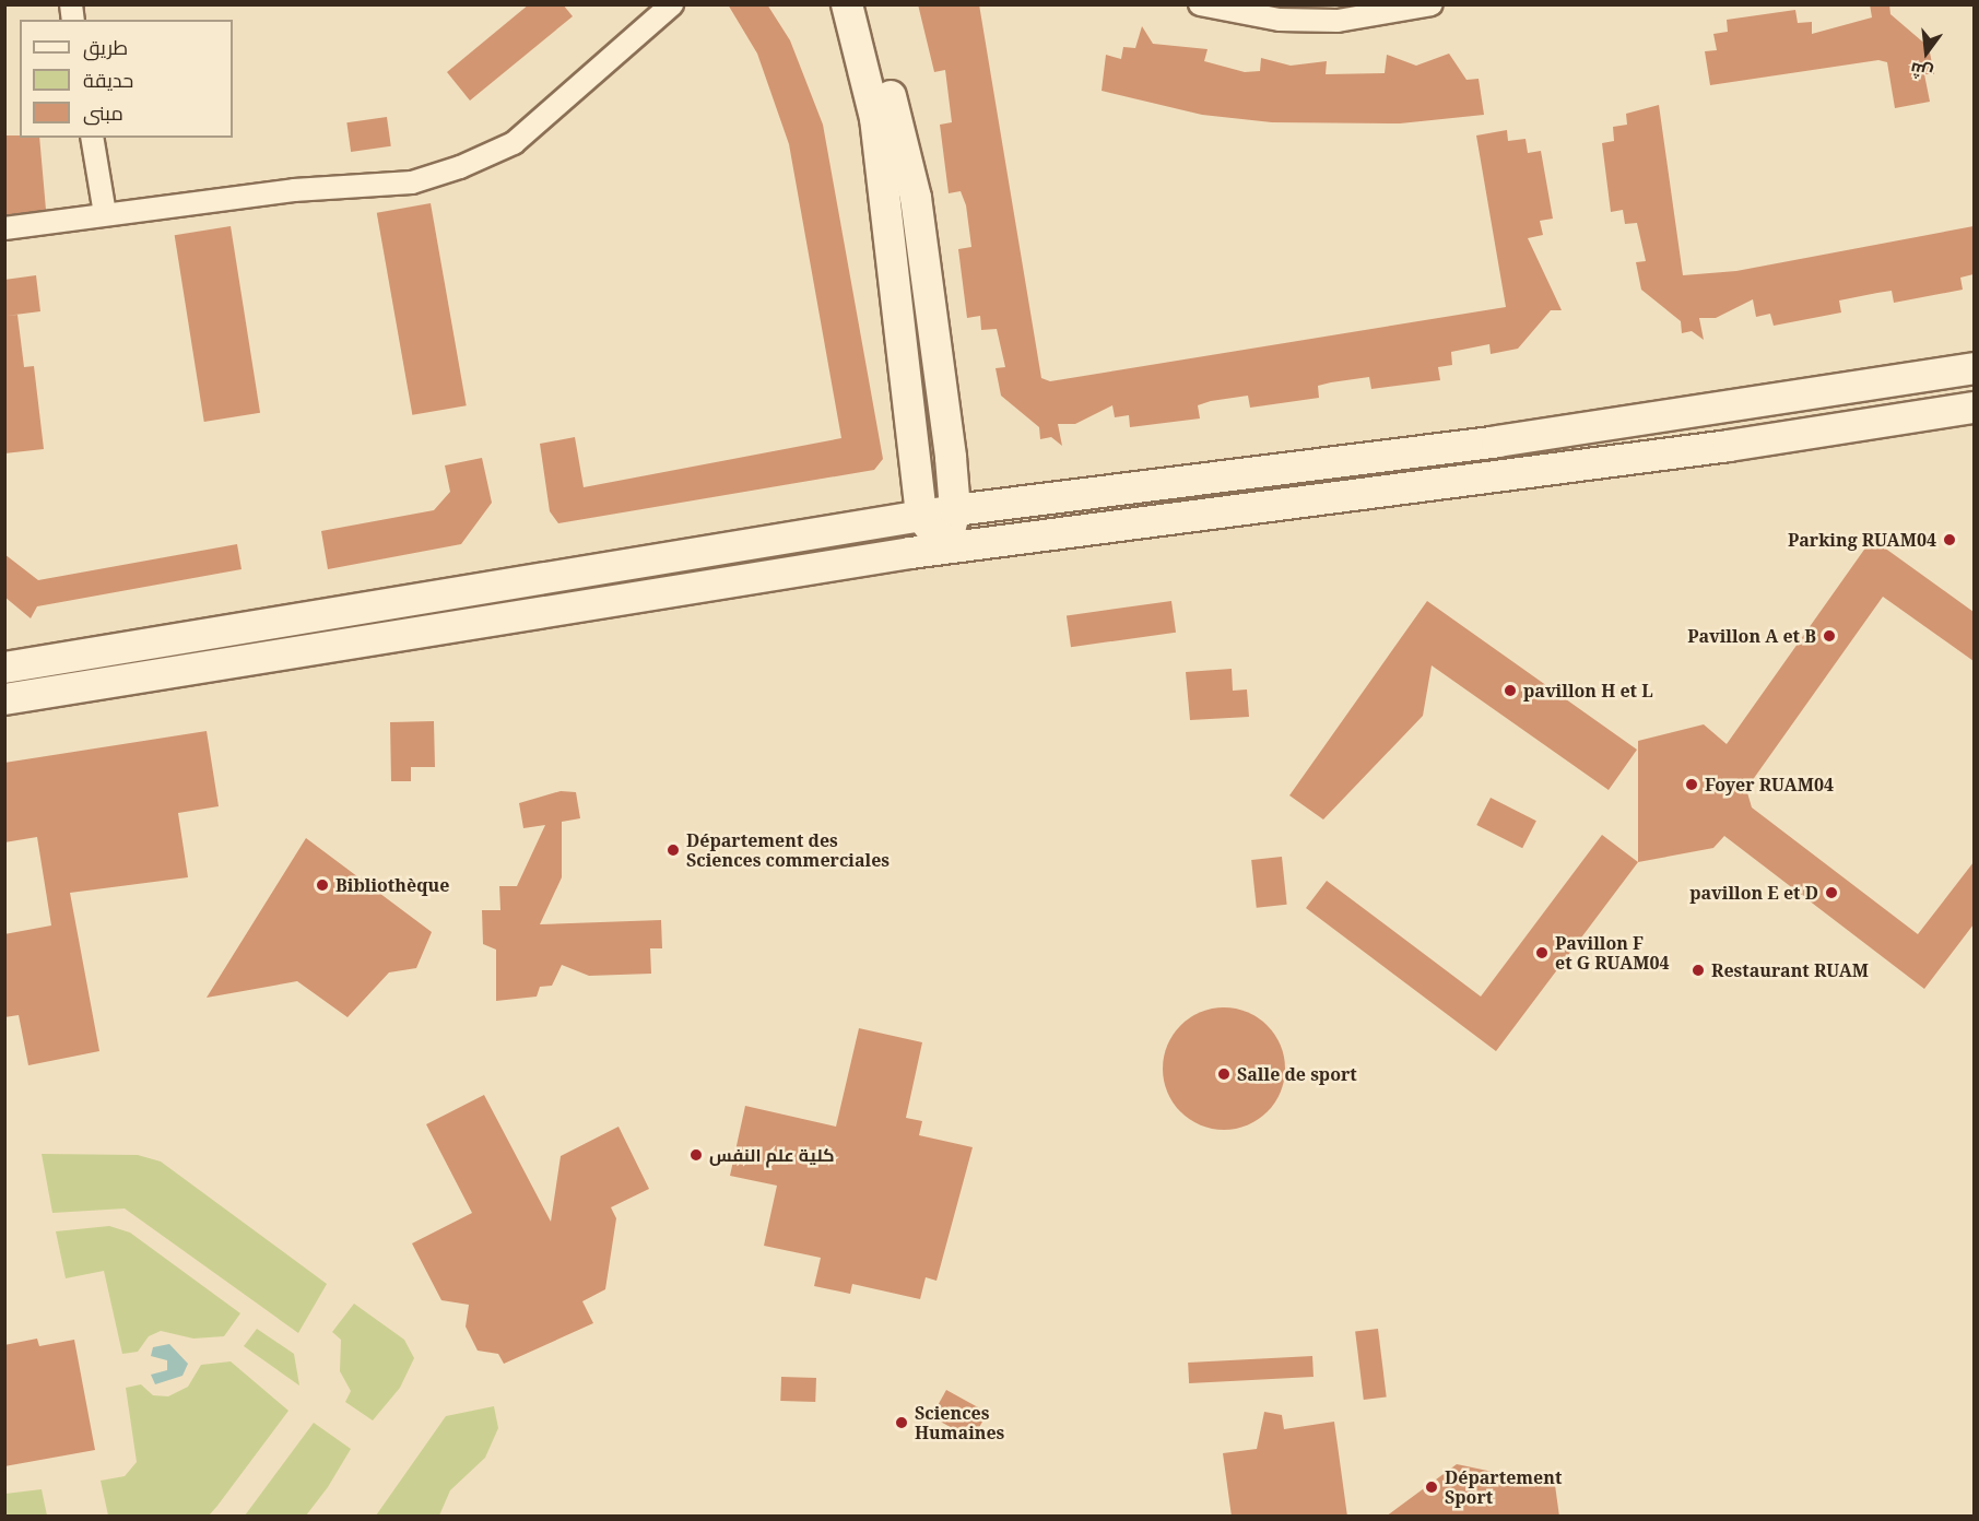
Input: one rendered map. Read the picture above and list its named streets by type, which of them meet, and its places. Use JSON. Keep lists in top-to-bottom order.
{
  "places": [
    "Parking RUAM04",
    "Pavillon A et B",
    "pavillon H et L",
    "Foyer RUAM04",
    "Département des Sciences commerciales",
    "Bibliothèque",
    "pavillon E et D",
    "Pavillon F et G RUAM04",
    "Restaurant RUAM",
    "Salle de sport",
    "كلية علم النفس",
    "Sciences Humaines",
    "Département Sport"
  ],
  "legend": ["طريق", "حديقة", "مبنى"],
  "north": "bottom"
}
